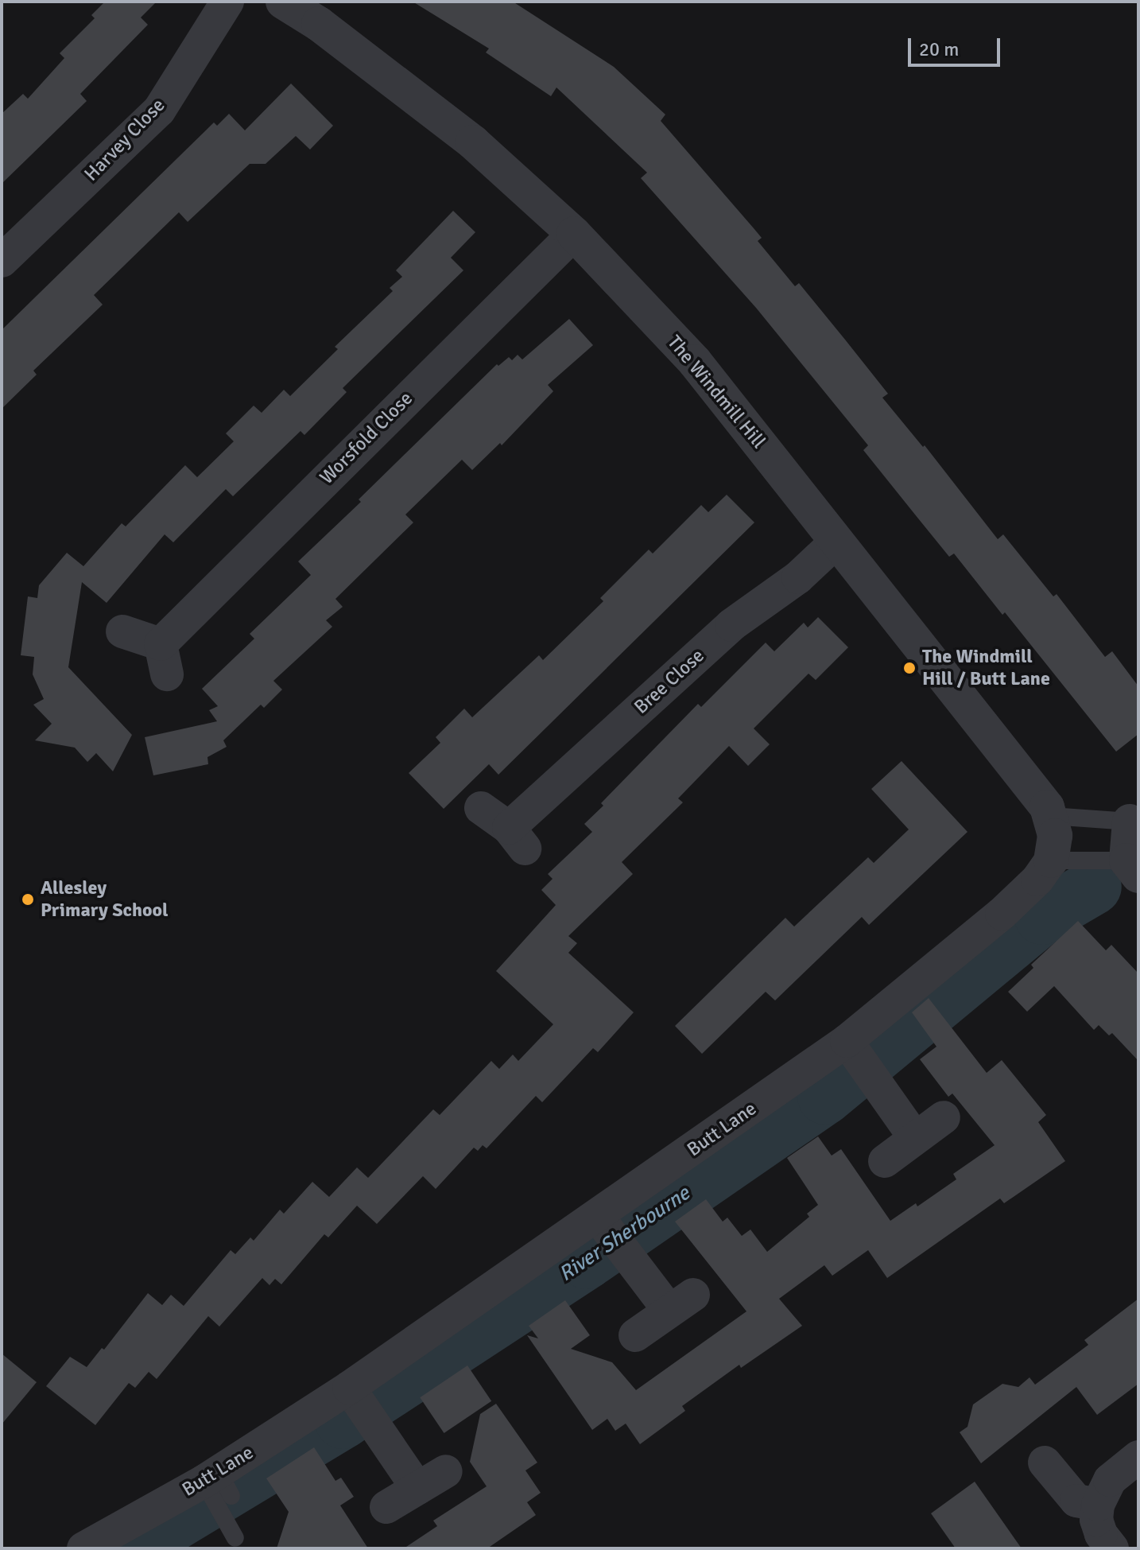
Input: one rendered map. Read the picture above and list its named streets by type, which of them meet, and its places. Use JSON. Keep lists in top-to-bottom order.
{
  "streets": {
    "street": [
      "Harvey Close",
      "The Windmill Hill",
      "Worsfold Close",
      "Bree Close",
      "Butt Lane"
    ]
  },
  "crossings": [
    ["The Windmill Hill", "Worsfold Close"],
    ["The Windmill Hill", "Bree Close"],
    ["The Windmill Hill", "Butt Lane"]
  ],
  "water": ["River Sherbourne"],
  "places": ["The Windmill Hill / Butt Lane", "Allesley Primary School"],
  "scale_bar": "20 m"
}
